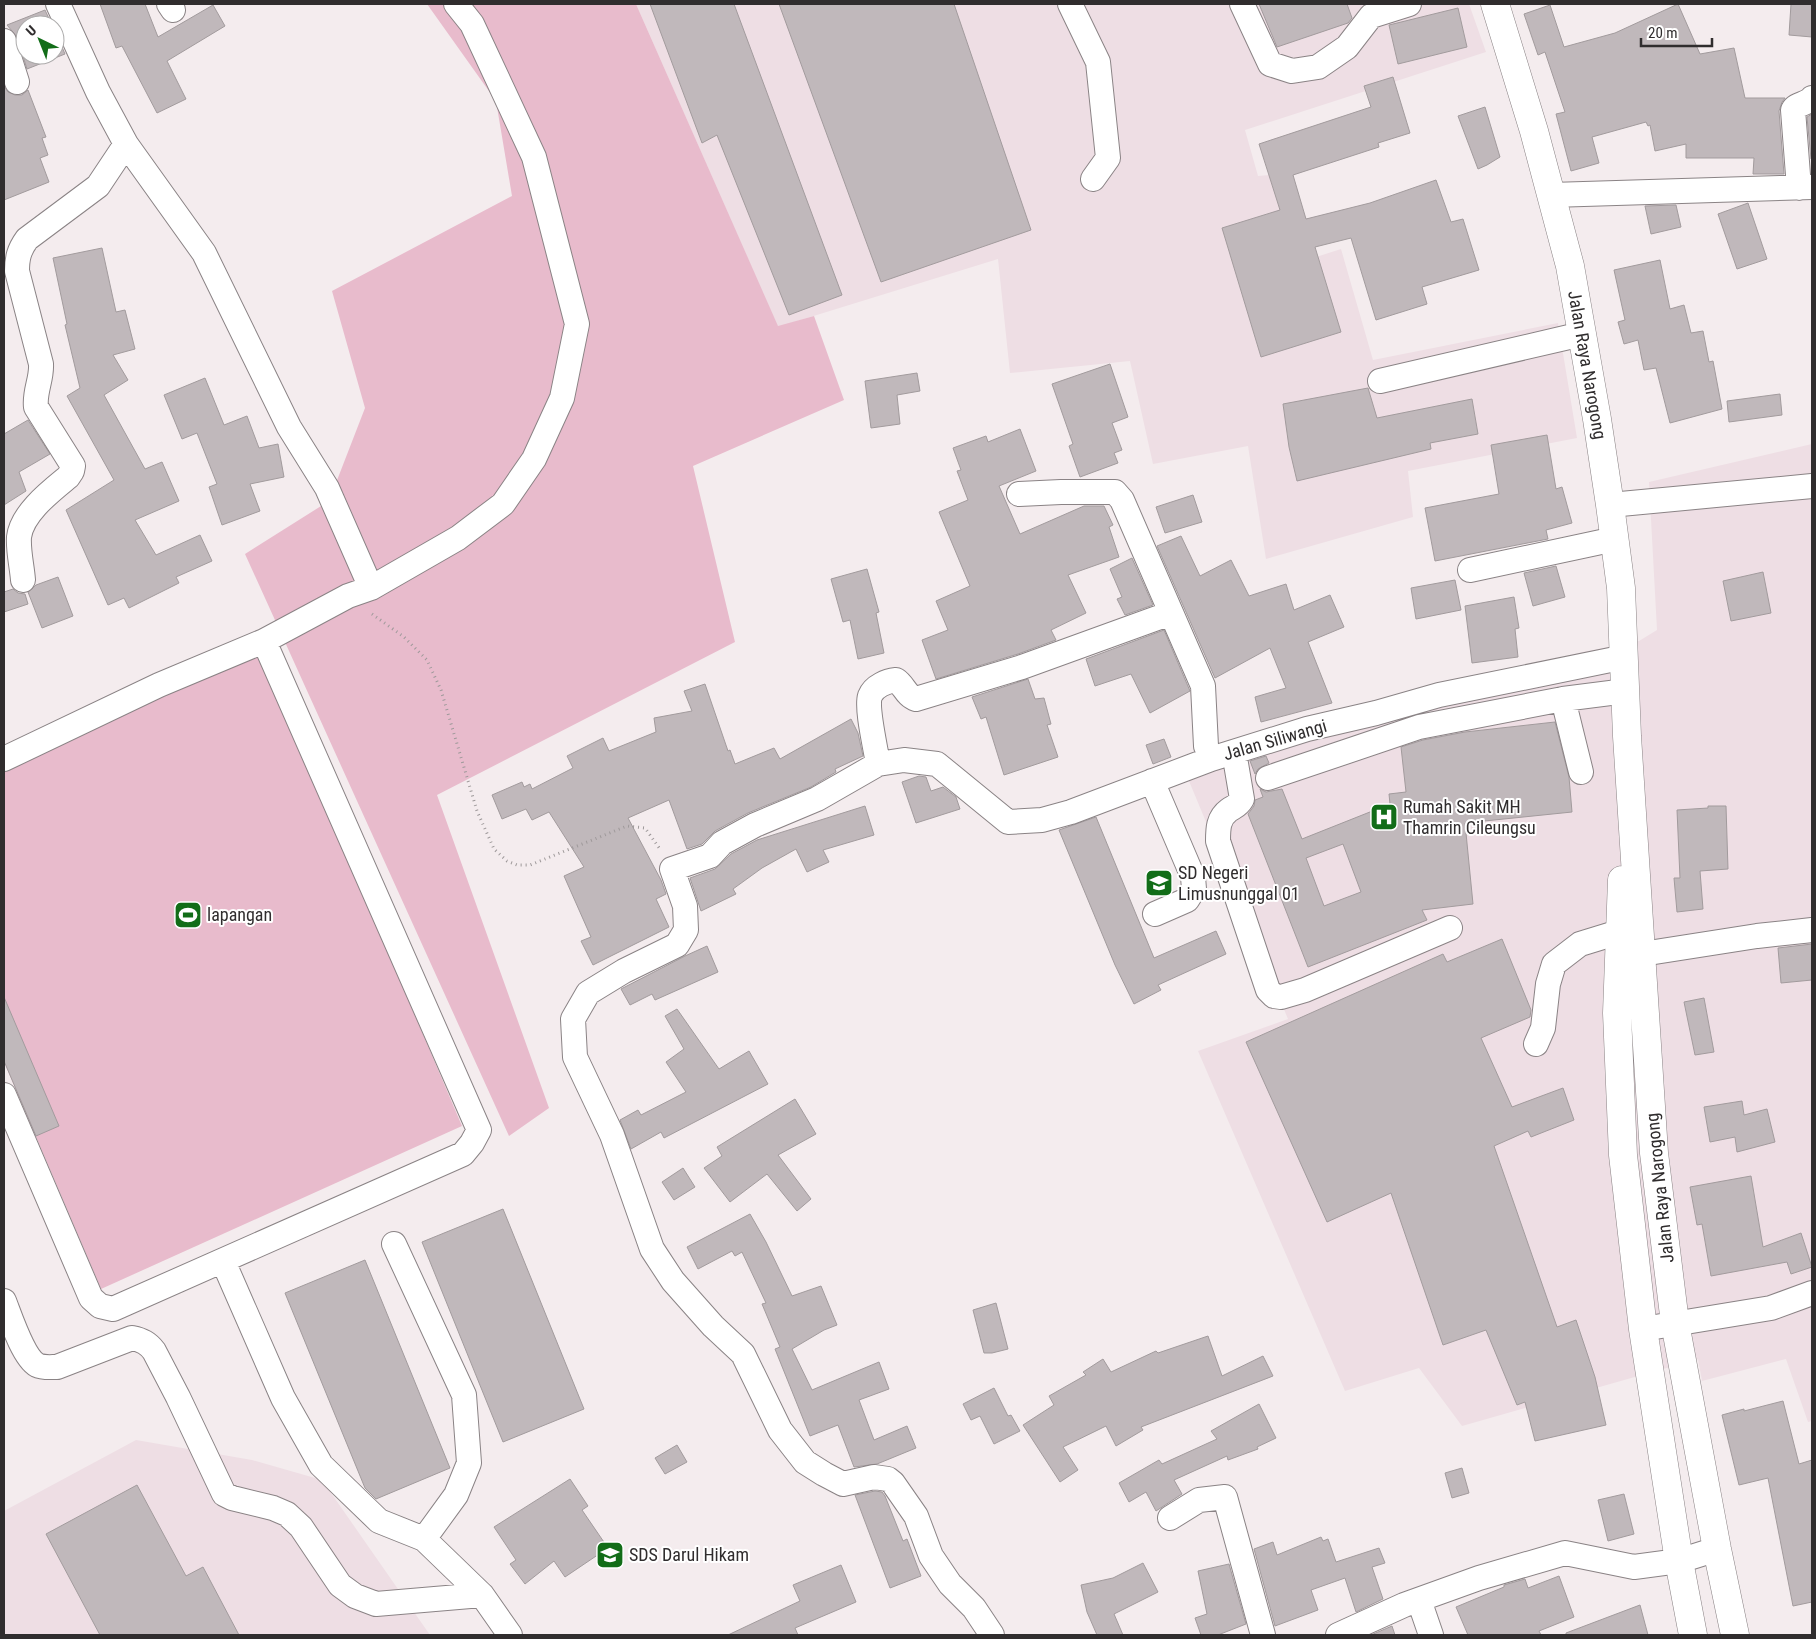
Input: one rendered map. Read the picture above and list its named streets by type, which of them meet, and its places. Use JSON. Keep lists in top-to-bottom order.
{
  "streets": {
    "main road": ["Jalan Raya Narogong"],
    "street": ["Jalan Siliwangi"]
  },
  "crossings": [
    ["Jalan Raya Narogong", "Jalan Siliwangi"]
  ],
  "places": {
    "hospital": ["Rumah Sakit MH Thamrin Cileungsu"],
    "school or university": ["SD Negeri Limusnunggal 01", "SDS Darul Hikam"],
    "sports": ["lapangan"]
  },
  "scale_bar": "20 m",
  "north": "top left"
}
